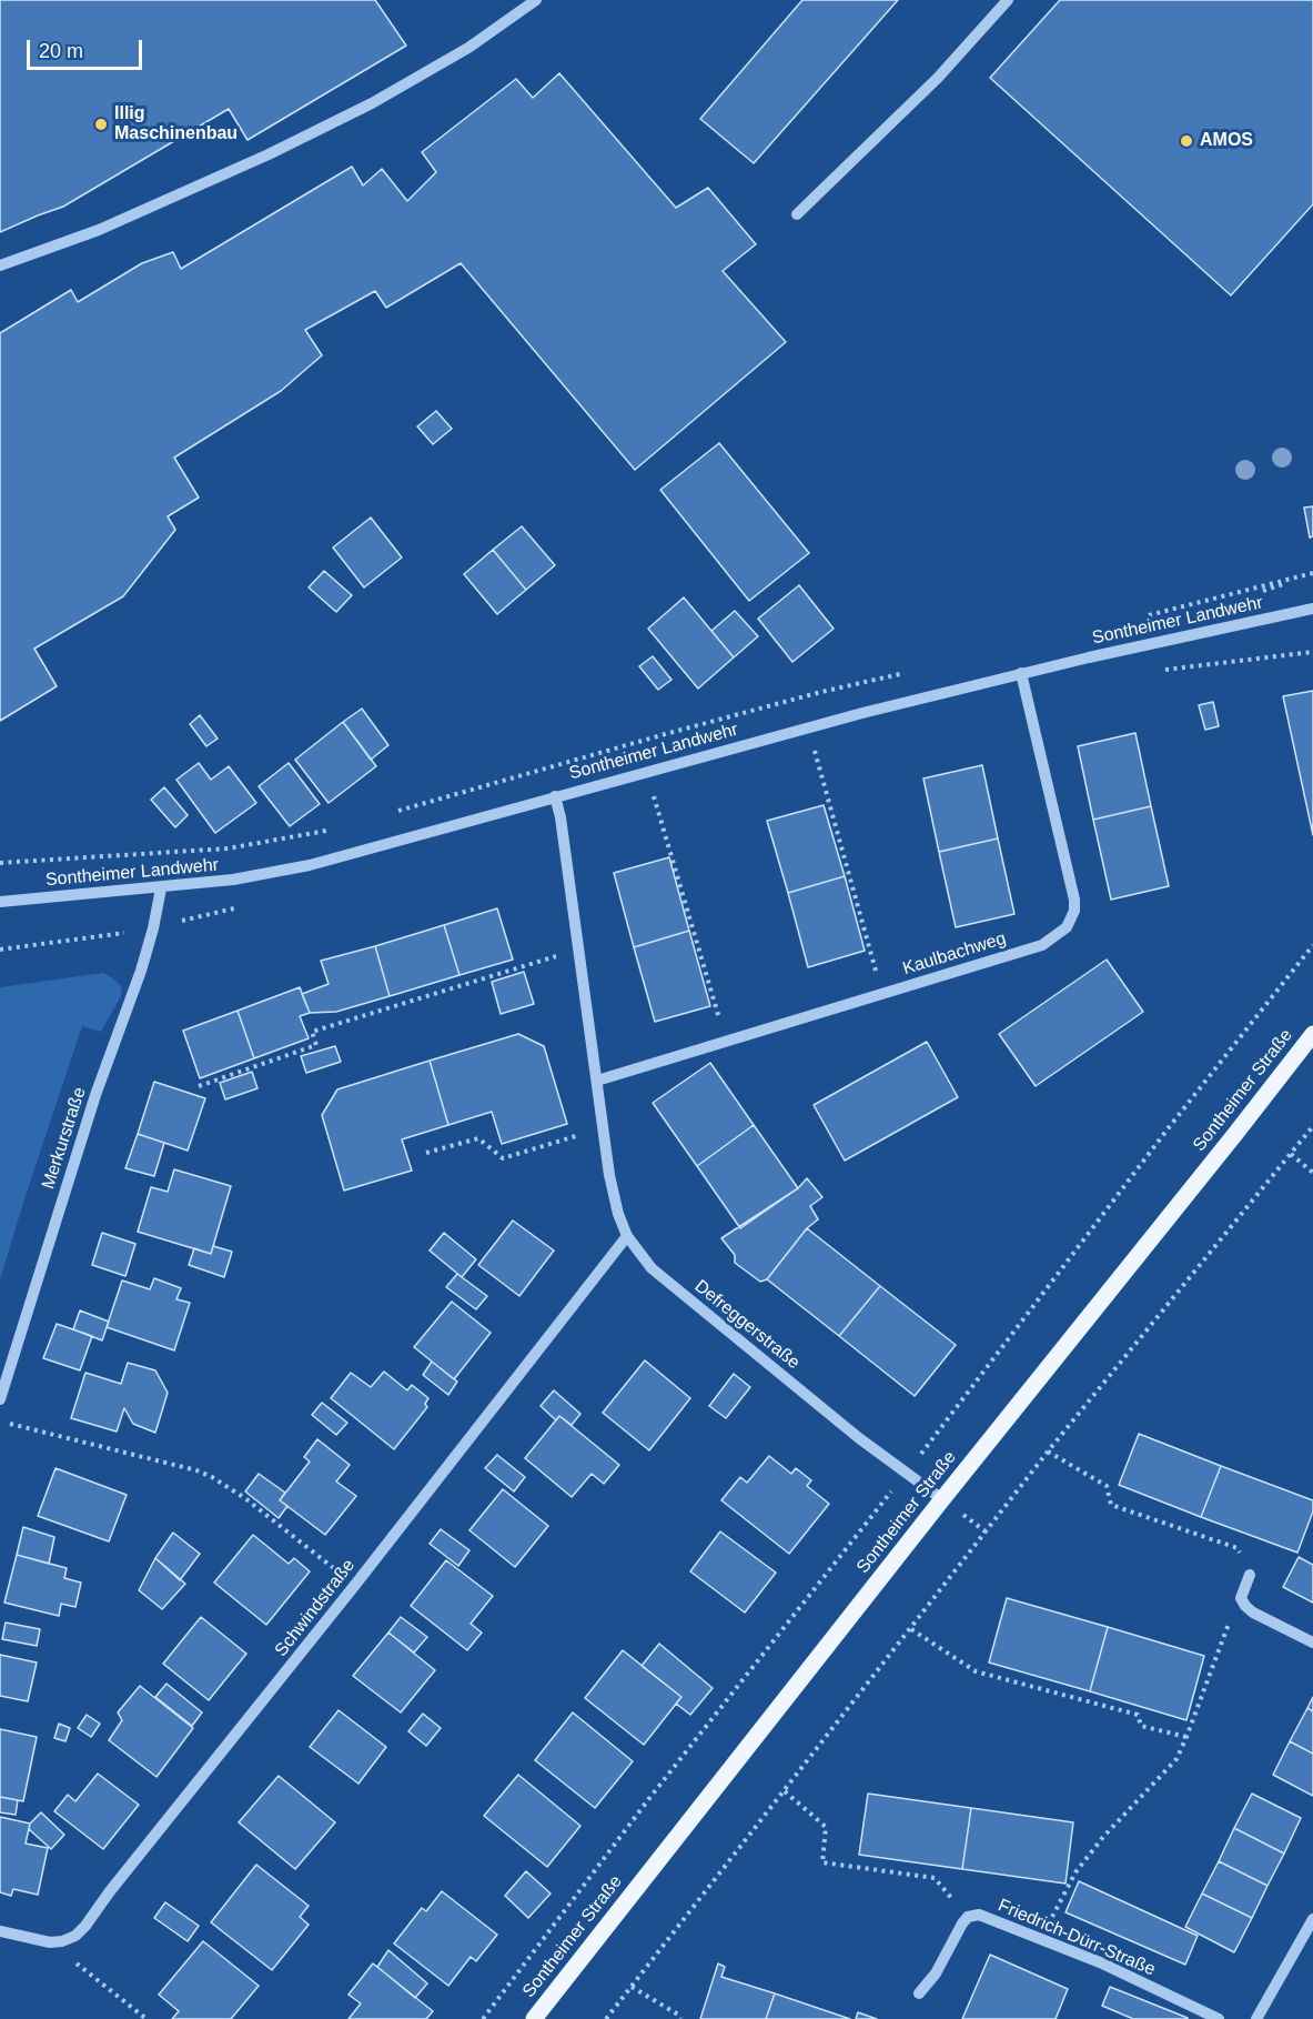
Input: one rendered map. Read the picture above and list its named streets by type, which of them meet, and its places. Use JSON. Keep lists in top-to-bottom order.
{
  "streets": {
    "main road": ["Sontheimer Straße"],
    "street": [
      "Sontheimer Landwehr",
      "Kaulbachweg",
      "Merkurstraße",
      "Defreggerstraße",
      "Schwindstraße",
      "Friedrich-Dürr-Straße"
    ]
  },
  "crossings": [
    ["Sontheimer Landwehr", "Kaulbachweg"],
    ["Sontheimer Landwehr", "Merkurstraße"],
    ["Sontheimer Landwehr", "Defreggerstraße"],
    ["Kaulbachweg", "Defreggerstraße"],
    ["Sontheimer Straße", "Defreggerstraße"],
    ["Defreggerstraße", "Schwindstraße"]
  ],
  "places": ["Illig Maschinenbau", "AMOS"],
  "scale_bar": "20 m"
}
